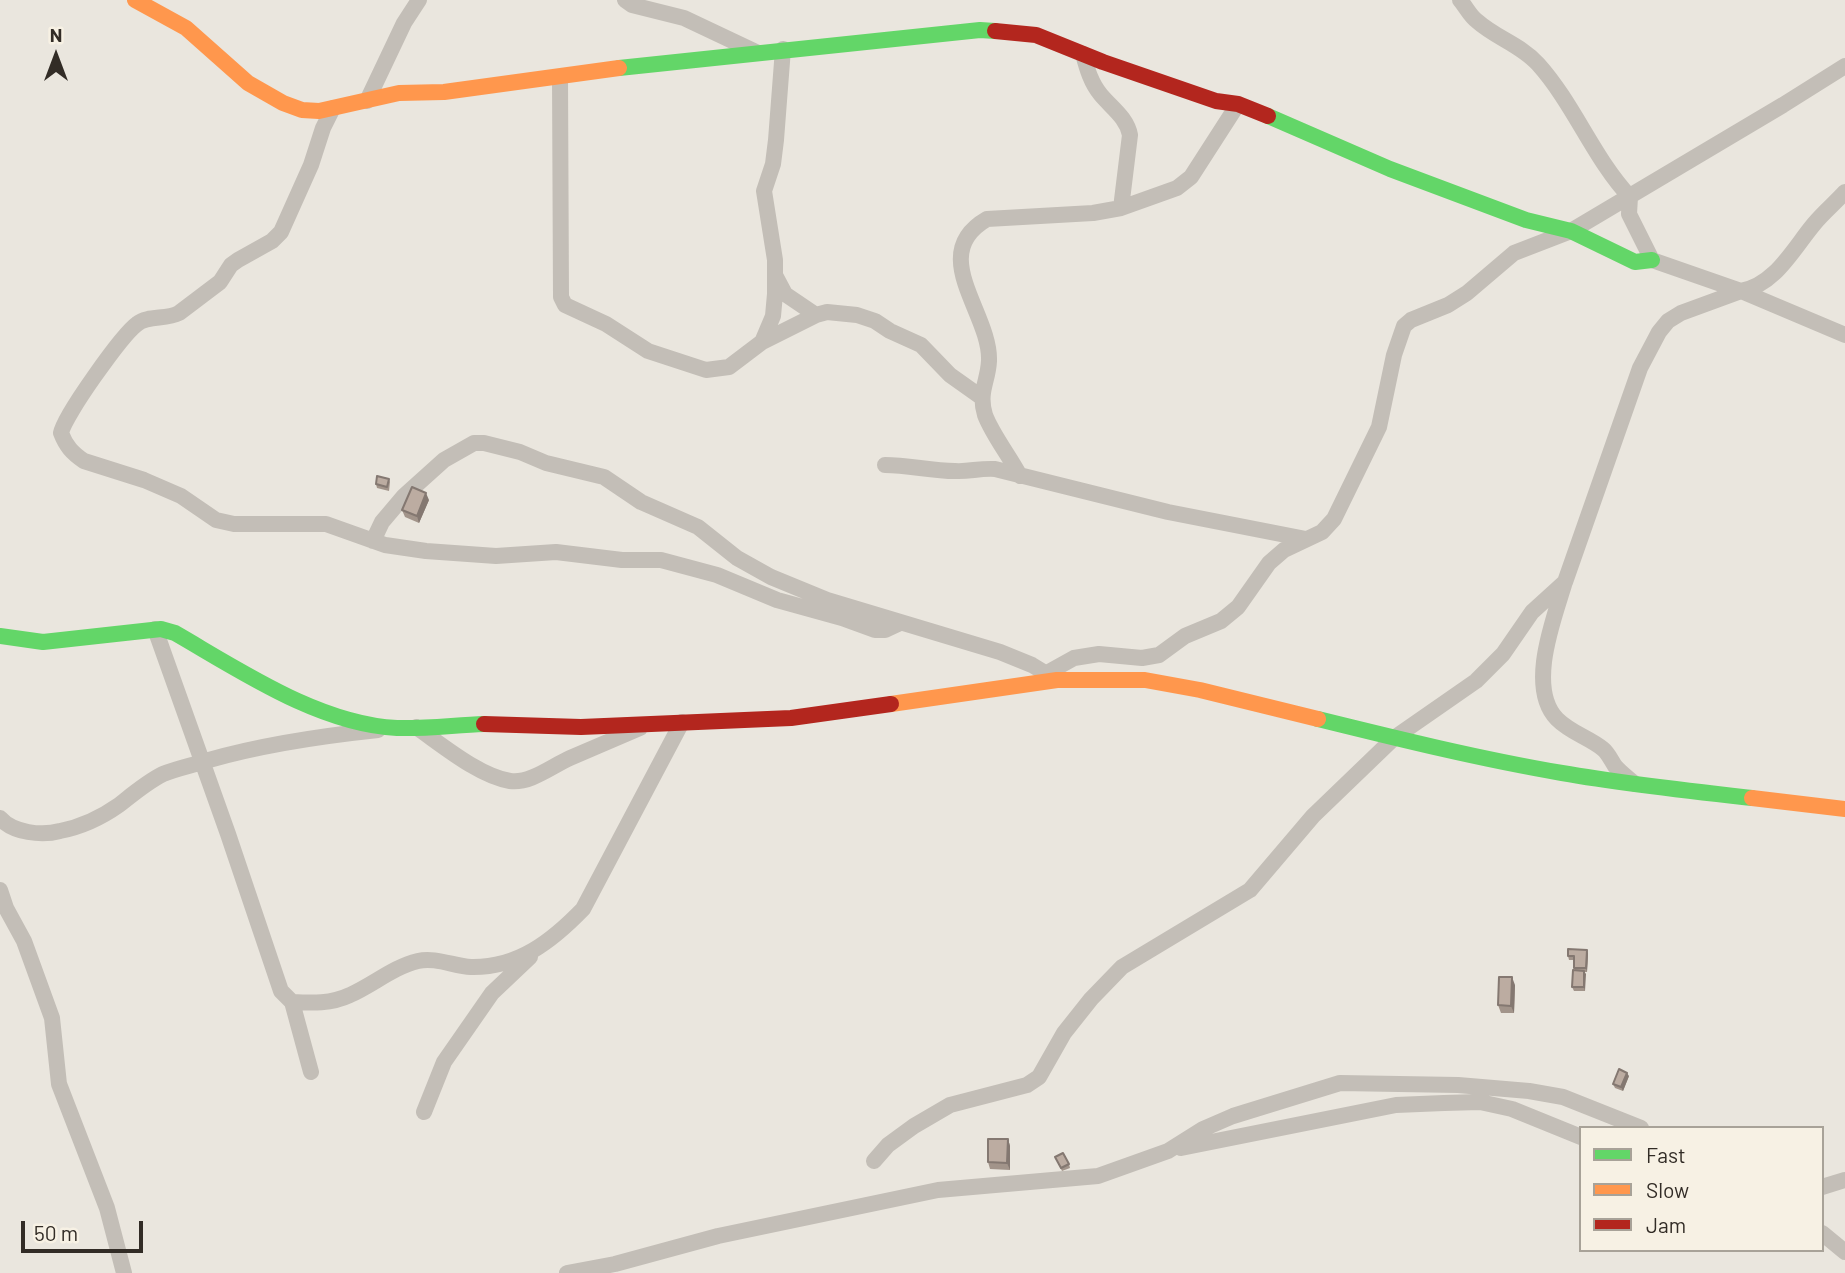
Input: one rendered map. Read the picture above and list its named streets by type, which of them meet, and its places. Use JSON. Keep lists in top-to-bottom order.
{
  "legend": ["Fast", "Slow", "Jam"],
  "scale_bar": "50 m",
  "north": "top"
}
